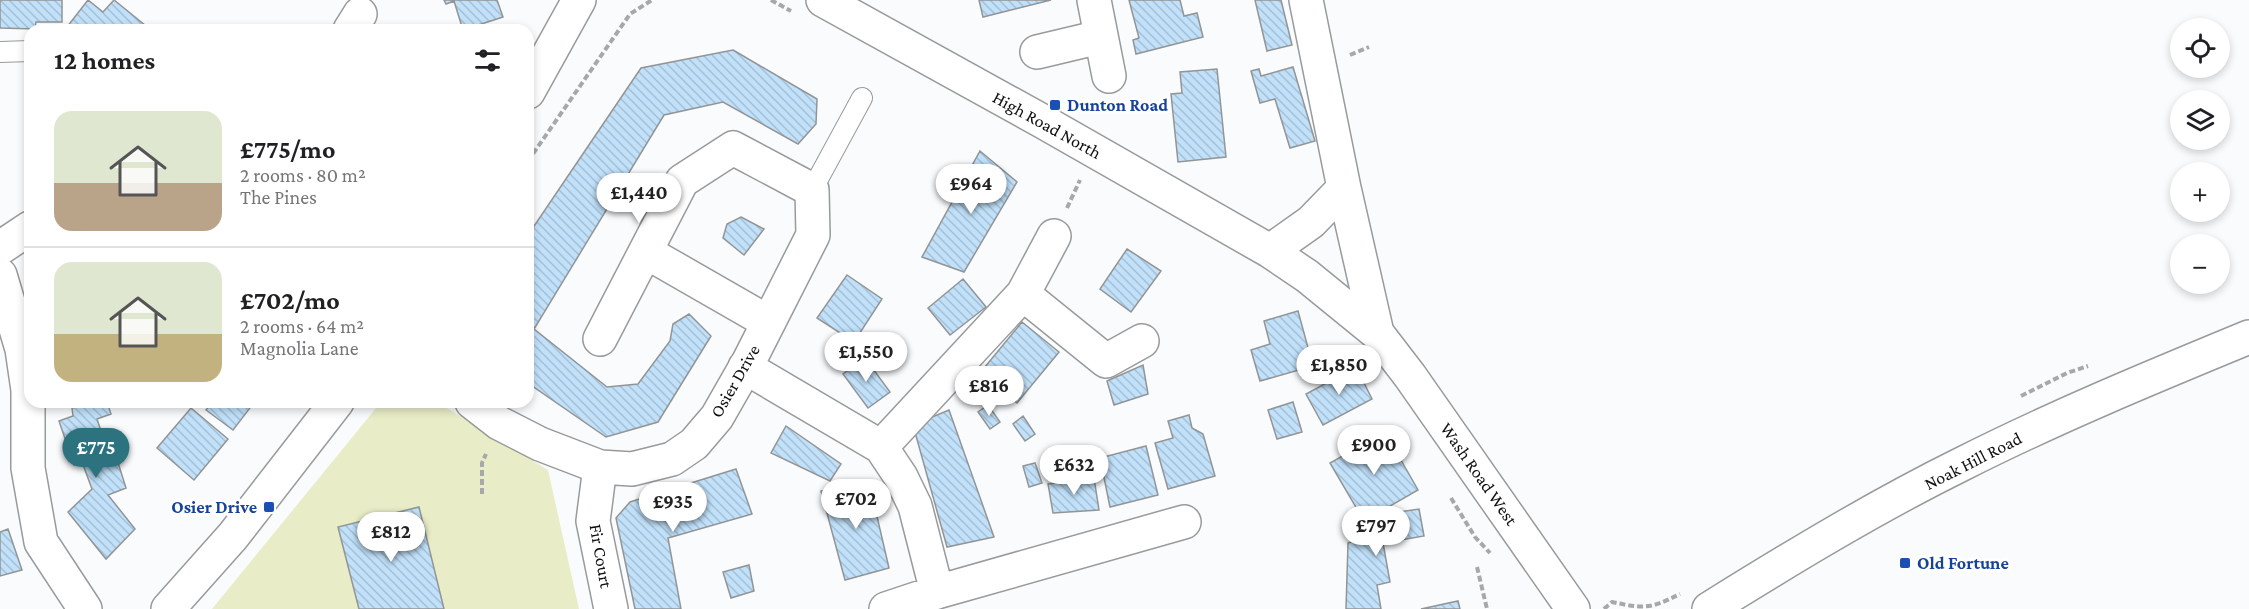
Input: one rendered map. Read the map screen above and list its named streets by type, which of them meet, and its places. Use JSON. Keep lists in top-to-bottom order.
{
  "streets": {
    "street": [
      "High Road North",
      "Osier Drive",
      "Noak Hill Road",
      "Wash Road West",
      "Fir Court"
    ]
  },
  "crossings": [
    ["High Road North", "Wash Road West"],
    ["Osier Drive", "Fir Court"]
  ],
  "places": {
    "transit": ["Dunton Road", "Osier Drive", "Old Fortune"]
  },
  "page": {
    "map_buttons": ["+", "−"],
    "heading": "12 homes",
    "list": [
      {
        "name": "£775/mo",
        "note": "2 rooms · 80 m² · The Pines"
      },
      {
        "name": "£702/mo",
        "note": "2 rooms · 64 m² · Magnolia Lane"
      }
    ],
    "price": [
      "£964",
      "£1,440",
      "£1,550",
      "£1,850",
      "£816",
      "£900",
      "£775",
      "£632",
      "£702",
      "£935",
      "£797",
      "£812"
    ]
  }
}
